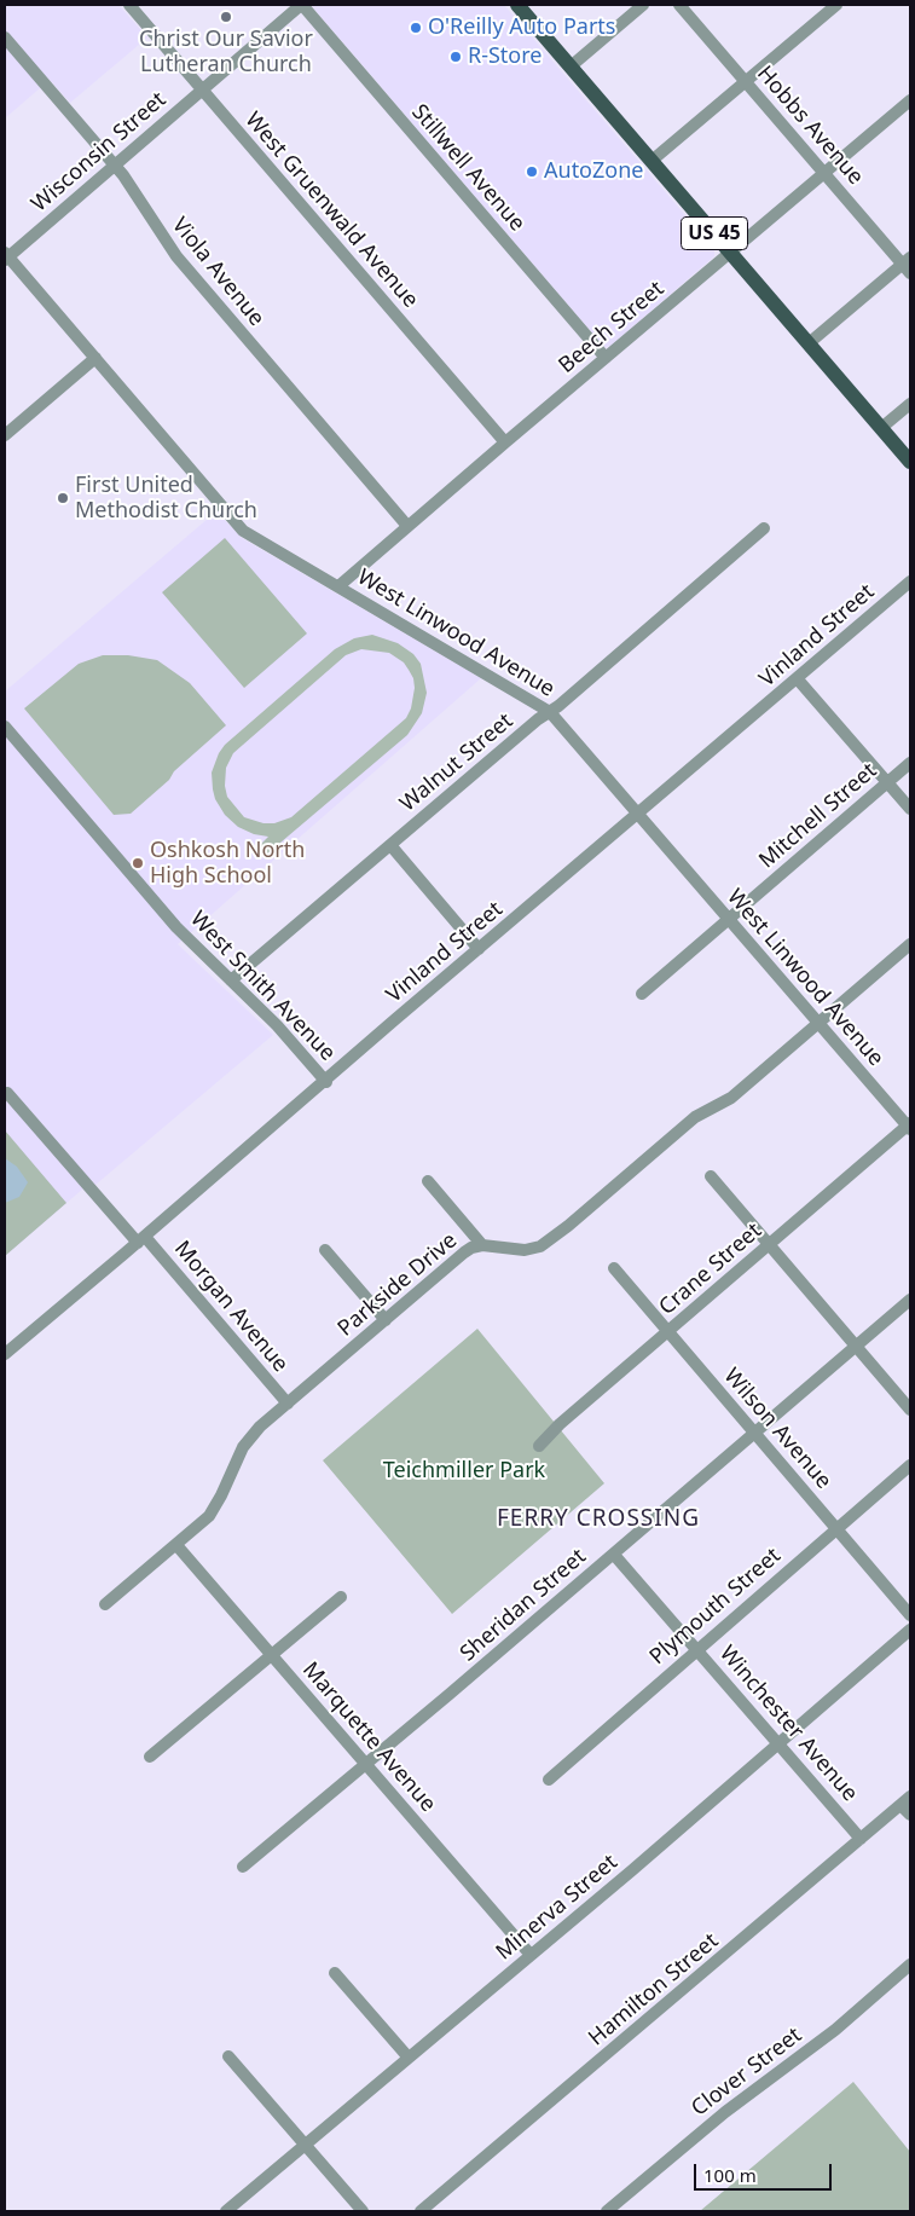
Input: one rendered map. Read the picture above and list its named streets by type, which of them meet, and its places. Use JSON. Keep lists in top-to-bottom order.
{
  "streets": {
    "main road": ["US 45"],
    "street": [
      "Hobbs Avenue",
      "Wisconsin Street",
      "Stillwell Avenue",
      "West Gruenwald Avenue",
      "Viola Avenue",
      "Beech Street",
      "West Linwood Avenue",
      "Vinland Street",
      "Walnut Street",
      "Mitchell Street",
      "West Smith Avenue",
      "Crane Street",
      "Parkside Drive",
      "Morgan Avenue",
      "Wilson Avenue",
      "Sheridan Street",
      "Plymouth Street",
      "Winchester Avenue",
      "Marquette Avenue",
      "Minerva Street",
      "Hamilton Street",
      "Clover Street"
    ]
  },
  "crossings": [
    ["Hobbs Avenue", "Beech Street"],
    ["Wisconsin Street", "Stillwell Avenue"],
    ["Wisconsin Street", "West Gruenwald Avenue"],
    ["Wisconsin Street", "Viola Avenue"],
    ["Wisconsin Street", "West Linwood Avenue"],
    ["Stillwell Avenue", "Beech Street"],
    ["West Gruenwald Avenue", "Beech Street"],
    ["US 45", "Beech Street"],
    ["Viola Avenue", "Beech Street"],
    ["Beech Street", "West Linwood Avenue"],
    ["West Linwood Avenue", "Vinland Street"],
    ["West Linwood Avenue", "Walnut Street"],
    ["West Linwood Avenue", "Mitchell Street"],
    ["West Linwood Avenue", "Crane Street"],
    ["West Linwood Avenue", "Parkside Drive"],
    ["Vinland Street", "West Smith Avenue"],
    ["Vinland Street", "Morgan Avenue"],
    ["Walnut Street", "West Smith Avenue"],
    ["Crane Street", "Wilson Avenue"],
    ["Parkside Drive", "Morgan Avenue"],
    ["Parkside Drive", "Marquette Avenue"],
    ["Wilson Avenue", "Sheridan Street"],
    ["Wilson Avenue", "Plymouth Street"],
    ["Sheridan Street", "Winchester Avenue"],
    ["Sheridan Street", "Marquette Avenue"],
    ["Plymouth Street", "Winchester Avenue"],
    ["Winchester Avenue", "Minerva Street"],
    ["Winchester Avenue", "Hamilton Street"],
    ["Marquette Avenue", "Minerva Street"]
  ],
  "districts": ["FERRY CROSSING"],
  "parks": ["Teichmiller Park"],
  "places": [
    "Christ Our Savior Lutheran Church",
    "O'Reilly Auto Parts",
    "R-Store",
    "AutoZone",
    "First United Methodist Church",
    "Oshkosh North High School"
  ],
  "scale_bar": "100 m"
}
